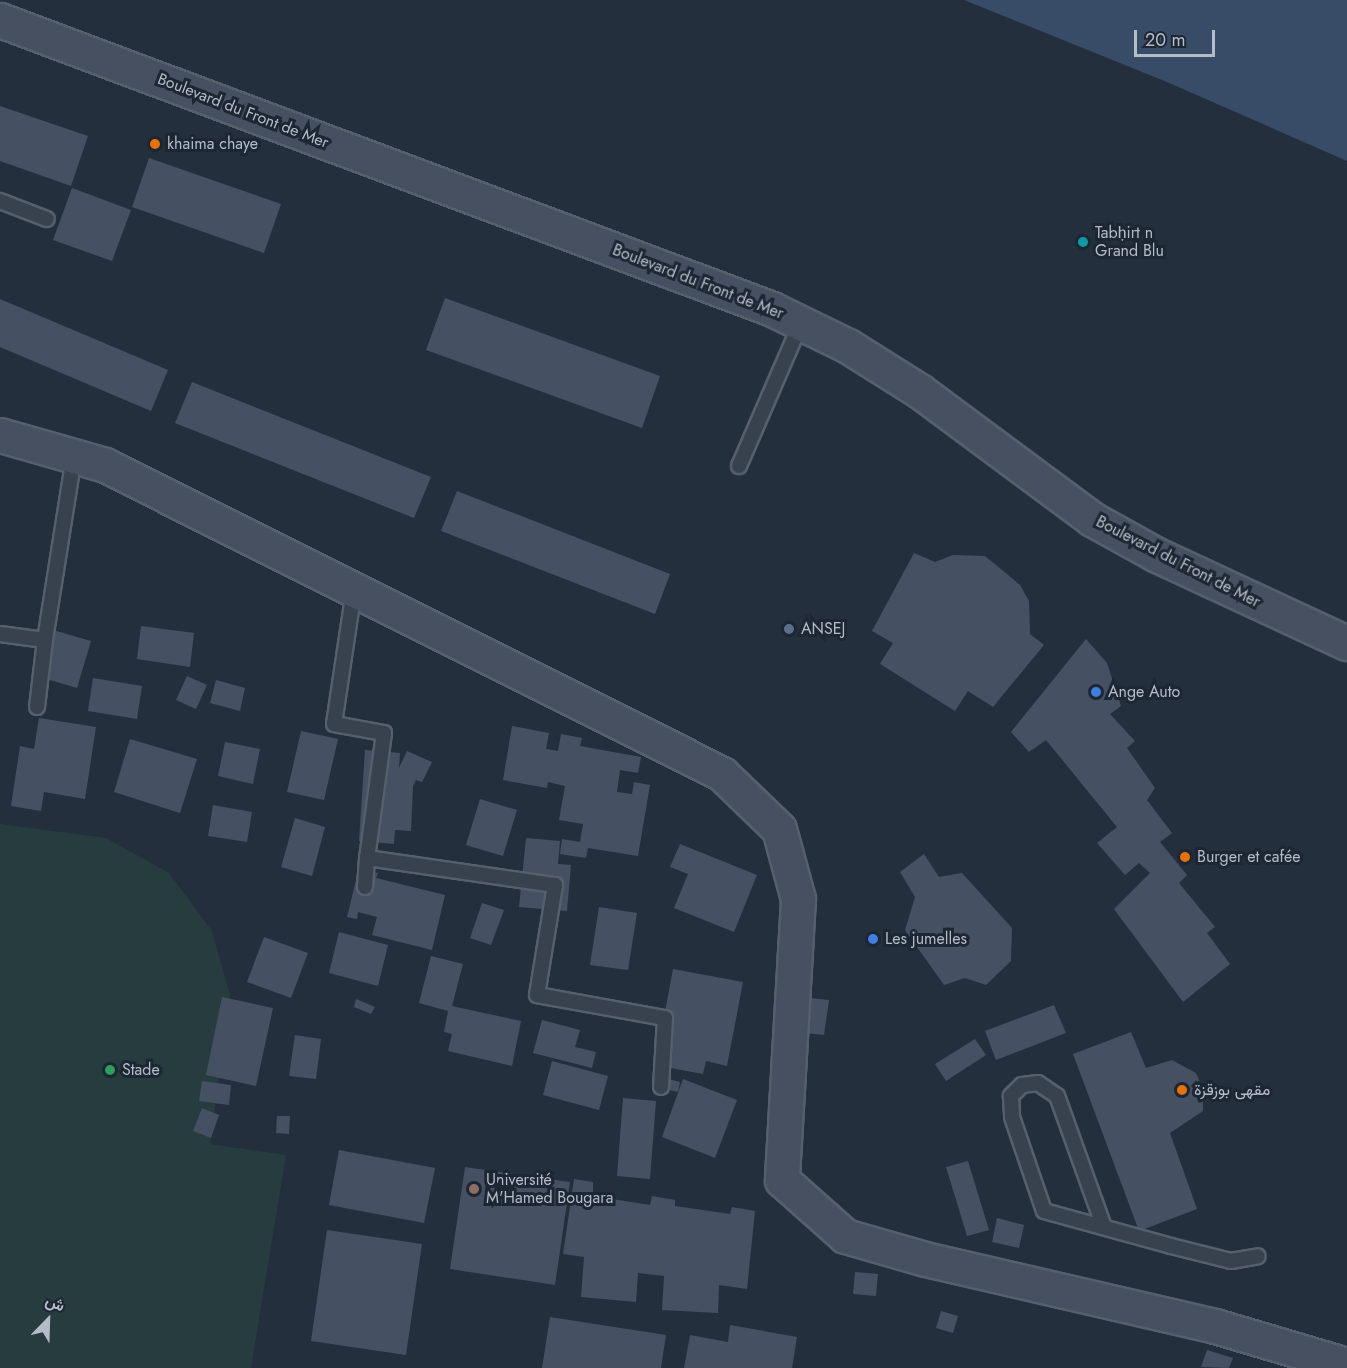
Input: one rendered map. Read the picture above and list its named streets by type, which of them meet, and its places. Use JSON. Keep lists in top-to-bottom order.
{
  "streets": {
    "street": ["Boulevard du Front de Mer"]
  },
  "places": [
    "khaima chaye",
    "Tabḥirt n Grand Blu",
    "ANSEJ",
    "Ange Auto",
    "Burger et cafée",
    "Les jumelles",
    "Stade",
    "مقهى بوزقزة",
    "Université M'Hamed Bougara"
  ],
  "scale_bar": "20 m",
  "north": "top right"
}
